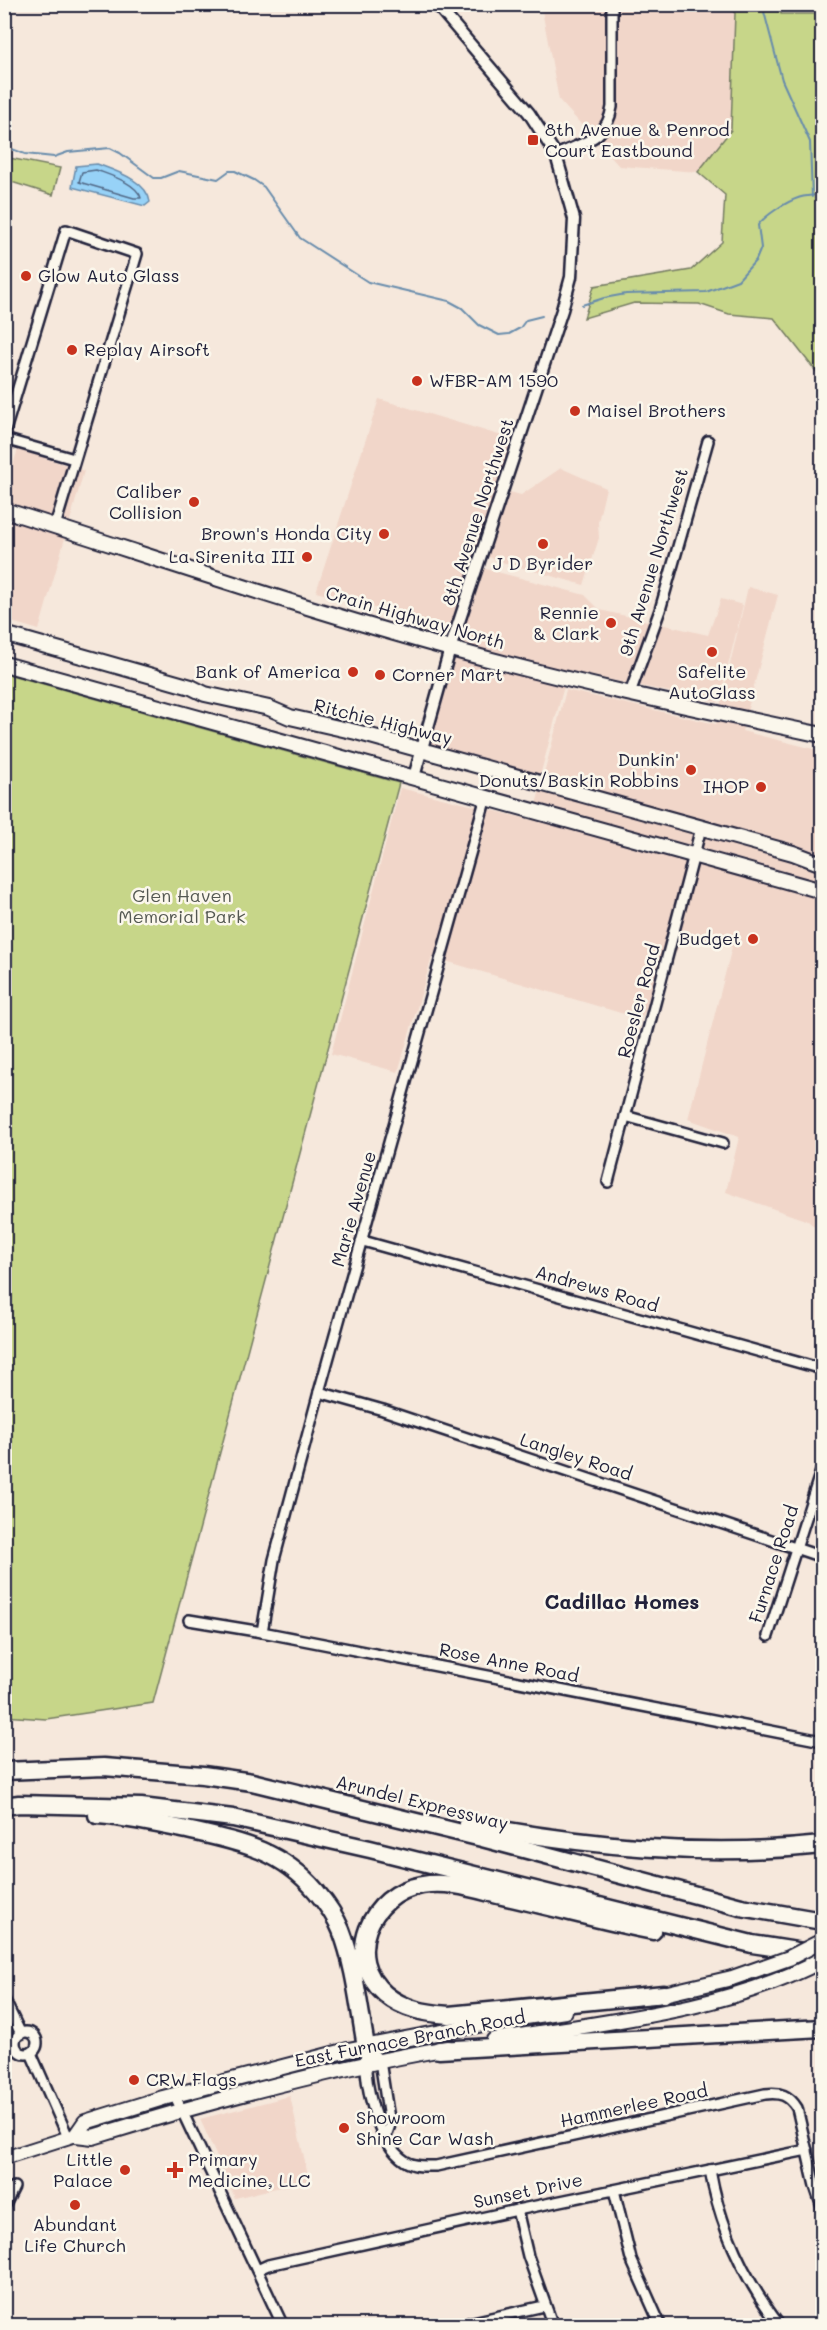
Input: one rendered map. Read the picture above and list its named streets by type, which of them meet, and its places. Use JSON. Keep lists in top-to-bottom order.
{
  "streets": {
    "highway": ["Arundel Expressway"],
    "main road": ["Crain Highway North", "Ritchie Highway", "East Furnace Branch Road"],
    "street": [
      "8th Avenue Northwest",
      "9th Avenue Northwest",
      "Roesler Road",
      "Marie Avenue",
      "Andrews Road",
      "Langley Road",
      "Furnace Road",
      "Rose Anne Road",
      "Hammerlee Road",
      "Sunset Drive"
    ]
  },
  "crossings": [
    ["8th Avenue Northwest", "Crain Highway North"],
    ["8th Avenue Northwest", "Ritchie Highway"],
    ["9th Avenue Northwest", "Crain Highway North"],
    ["Ritchie Highway", "Roesler Road"],
    ["Marie Avenue", "Andrews Road"],
    ["Marie Avenue", "Langley Road"],
    ["Marie Avenue", "Rose Anne Road"],
    ["Langley Road", "Furnace Road"],
    ["East Furnace Branch Road", "Hammerlee Road"],
    ["Hammerlee Road", "Sunset Drive"]
  ],
  "districts": ["Cadillac Homes"],
  "parks": ["Glen Haven Memorial Park"],
  "places": {
    "transit": ["8th Avenue & Penrod Court Eastbound"],
    "other": [
      "Glow Auto Glass",
      "Replay Airsoft",
      "WFBR-AM 1590",
      "Maisel Brothers",
      "Caliber Collision",
      "Brown's Honda City",
      "J D Byrider",
      "La Sirenita III",
      "Rennie & Clark",
      "Safelite AutoGlass",
      "Bank of America",
      "Corner Mart",
      "Dunkin' Donuts/Baskin Robbins",
      "IHOP",
      "Budget",
      "CRW Flags",
      "Showroom Shine Car Wash",
      "Little Palace",
      "Abundant Life Church"
    ],
    "health": ["Primary Medicine, LLC"]
  }
}
